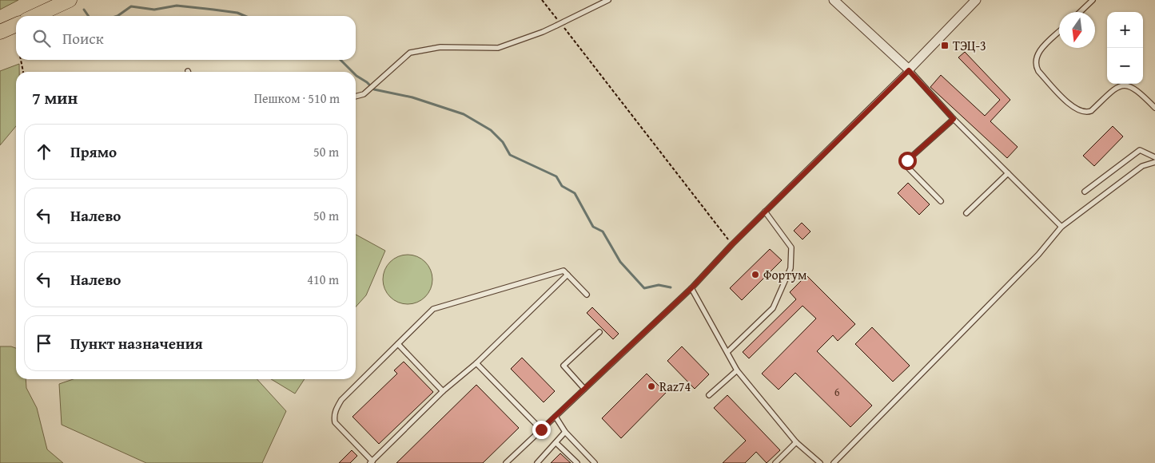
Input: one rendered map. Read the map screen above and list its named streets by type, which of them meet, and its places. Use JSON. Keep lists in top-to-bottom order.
{
  "places": {
    "transit": ["ТЭЦ-3"],
    "other": ["Фортум", "Raz74"]
  },
  "house_numbers": ["6"],
  "north": "bottom",
  "page": {
    "map_buttons": ["+", "−"],
    "search": "Поиск",
    "heading": ["7 мин", "Пешком · 510 m"],
    "list": [
      ["Прямо", "50 m"],
      ["Налево", "50 m"],
      ["Налево", "410 m"],
      "Пункт назначения"
    ]
  }
}
